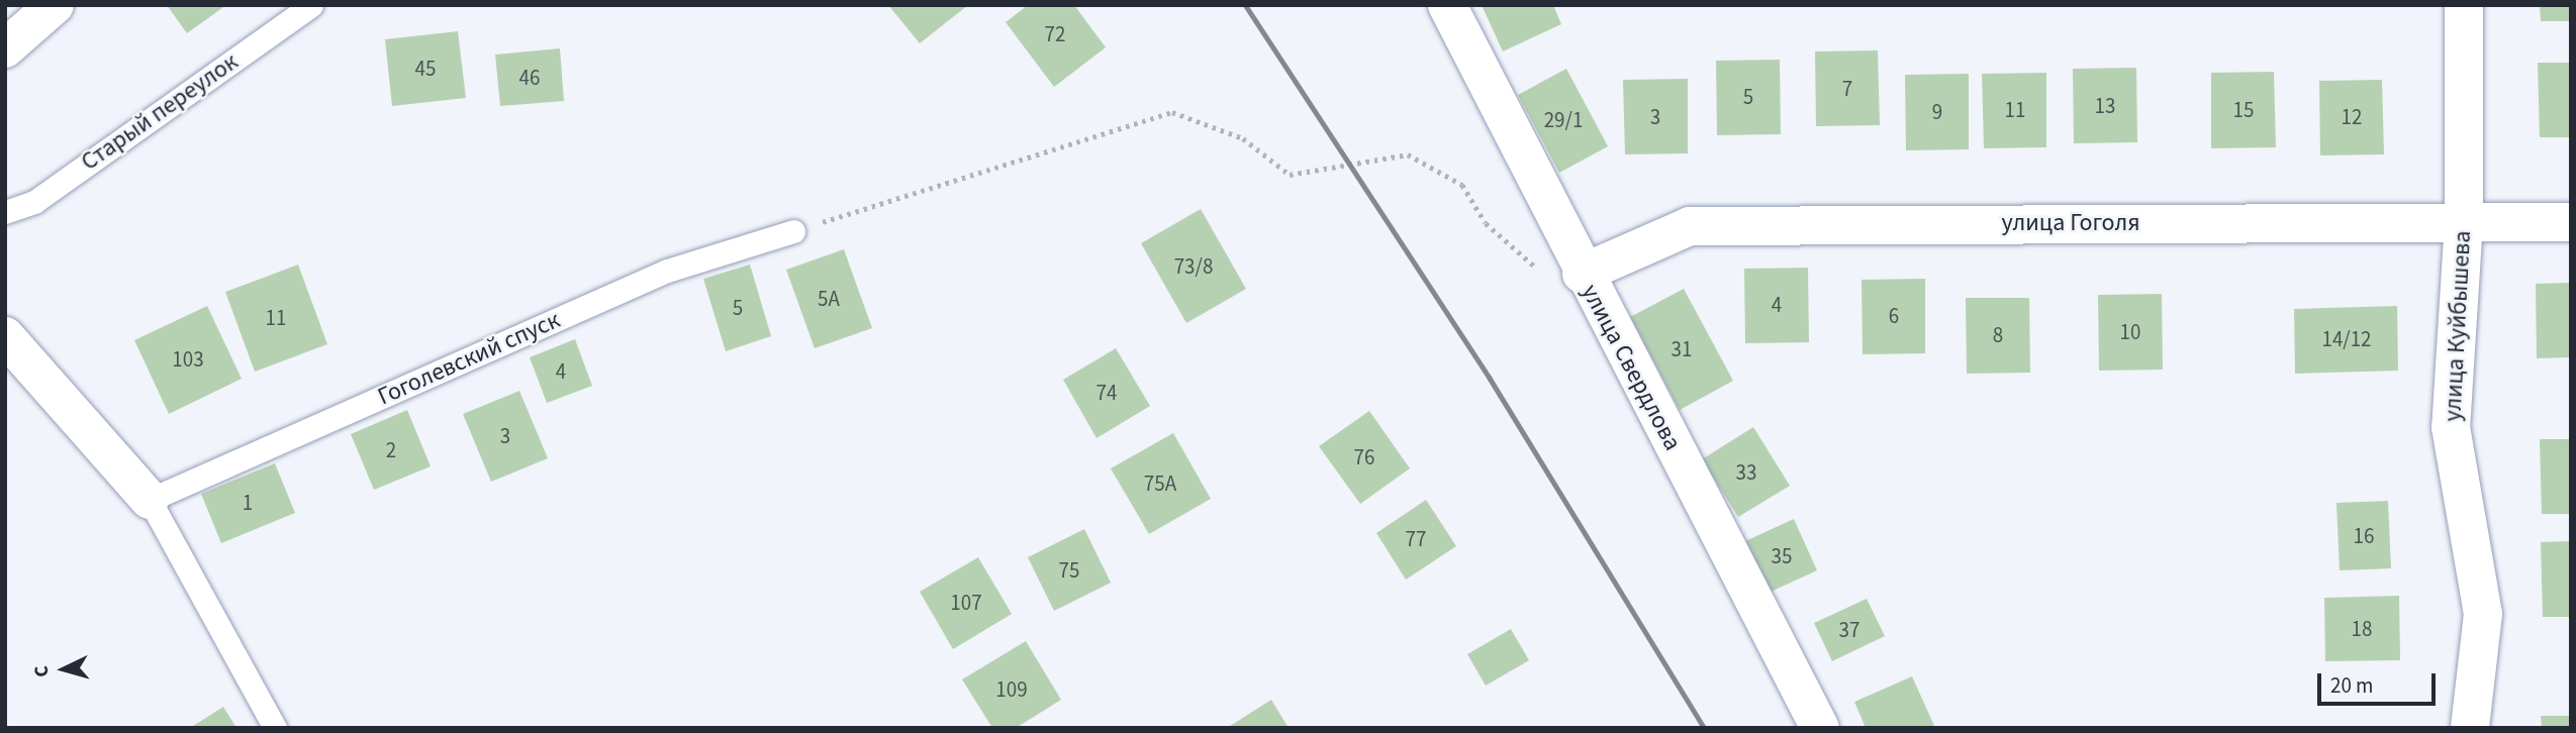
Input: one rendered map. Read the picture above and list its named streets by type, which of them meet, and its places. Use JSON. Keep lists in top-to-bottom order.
{
  "streets": {
    "street": ["улица Гоголя", "улица Куйбышева", "улица Свердлова"],
    "lane": ["Старый переулок", "Гоголевский спуск"]
  },
  "crossings": [
    ["улица Гоголя", "улица Куйбышева"],
    ["улица Гоголя", "улица Свердлова"]
  ],
  "house_numbers": [
    "72",
    "45",
    "46",
    "7",
    "5",
    "13",
    "11",
    "15",
    "9",
    "3",
    "12",
    "29/1",
    "73/8",
    "5А",
    "4",
    "5",
    "6",
    "11",
    "10",
    "8",
    "14/12",
    "31",
    "103",
    "4",
    "74",
    "3",
    "2",
    "76",
    "33",
    "75А",
    "1",
    "16",
    "77",
    "35",
    "75",
    "107",
    "18",
    "37",
    "109"
  ],
  "scale_bar": "20 m",
  "north": "left"
}
